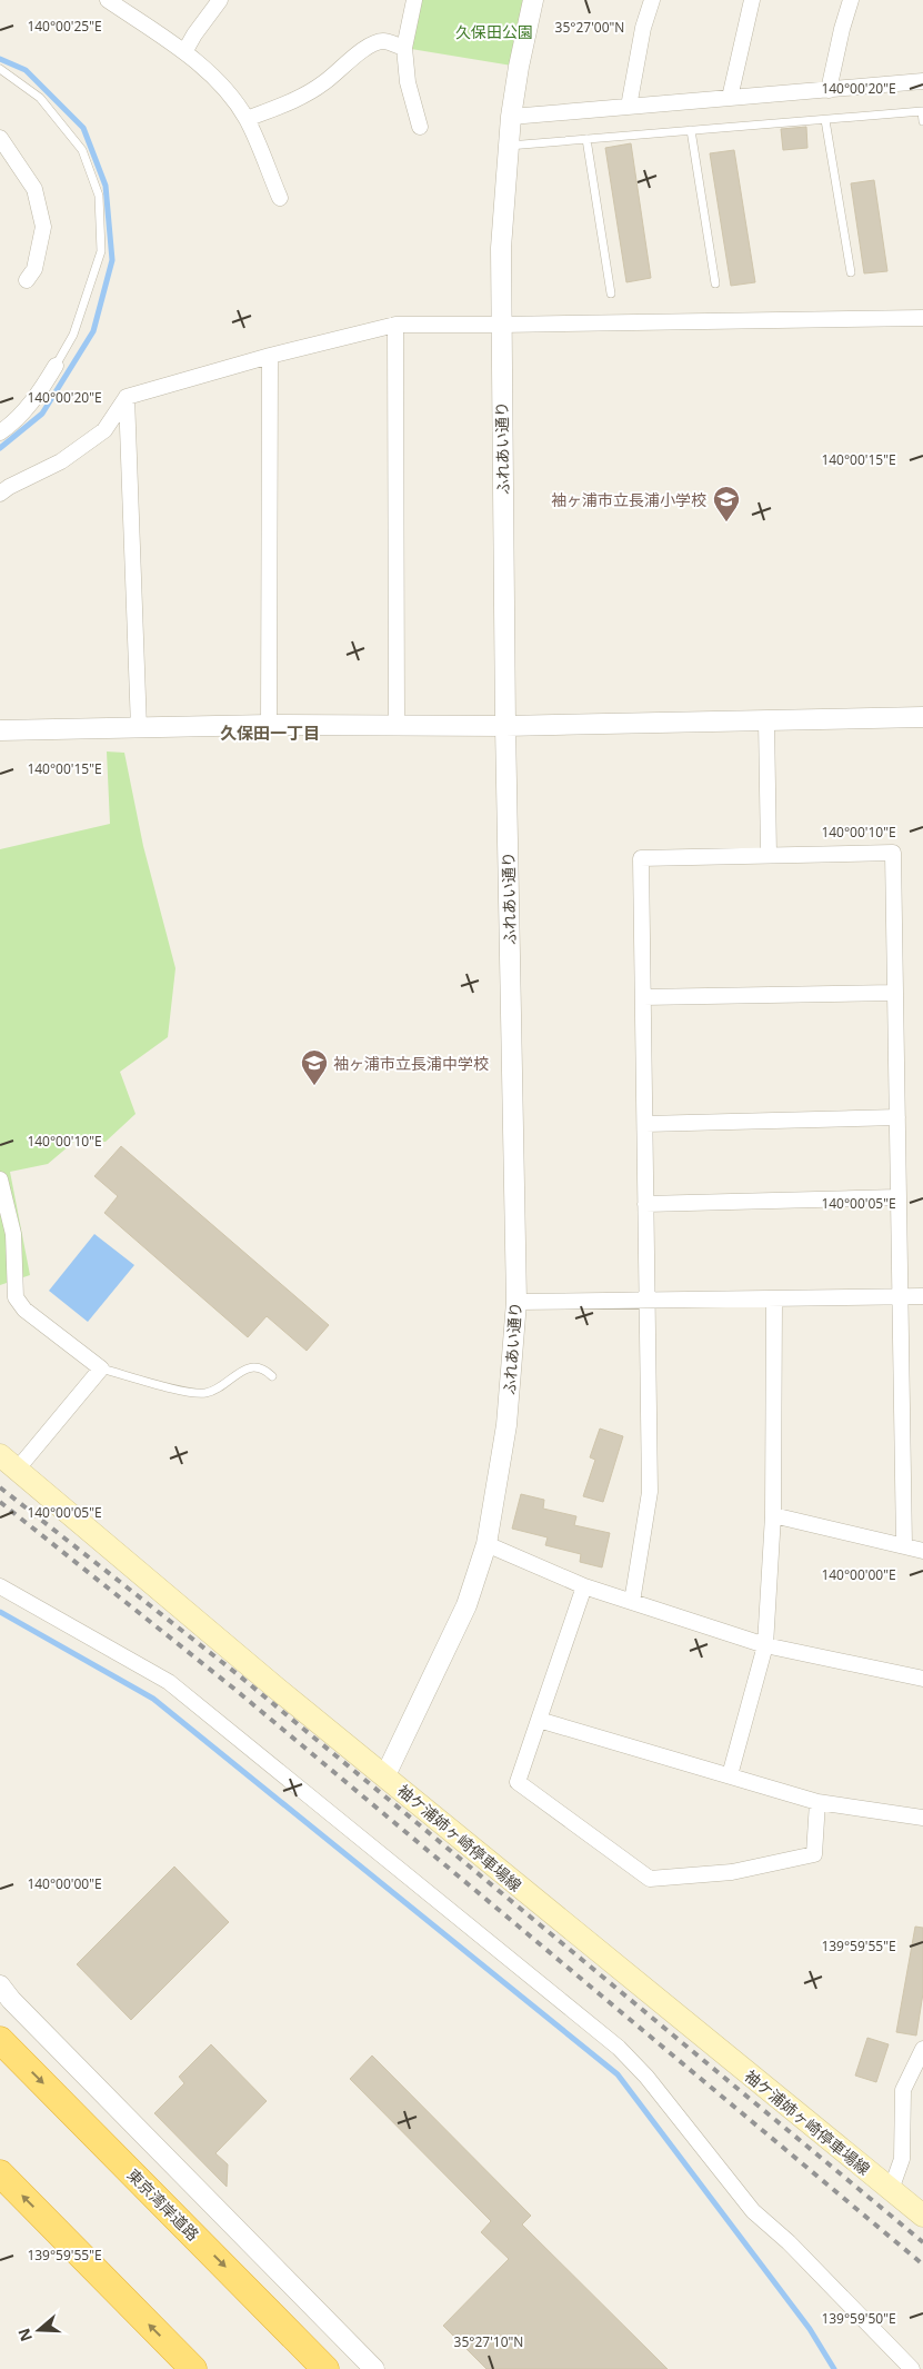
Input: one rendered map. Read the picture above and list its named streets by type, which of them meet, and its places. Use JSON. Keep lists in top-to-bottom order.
{
  "streets": {
    "highway": ["東京湾岸道路"],
    "main road": ["袖ケ浦姉ヶ崎停車場線"],
    "street": ["ふれあい通り"]
  },
  "crossings": [
    ["ふれあい通り", "袖ケ浦姉ヶ崎停車場線"]
  ],
  "districts": ["久保田一丁目"],
  "parks": ["久保田公園"],
  "places": {
    "school or university": ["袖ヶ浦市立長浦小学校", "袖ヶ浦市立長浦中学校"]
  },
  "north": "left",
  "coordinates": [
    "140°00'25\"E",
    "35°27'00\"N",
    "140°00'20\"E",
    "140°00'15\"E",
    "140°00'10\"E",
    "140°00'05\"E",
    "140°00'00\"E",
    "139°59'55\"E",
    "139°59'50\"E",
    "35°27'10\"N"
  ]
}
